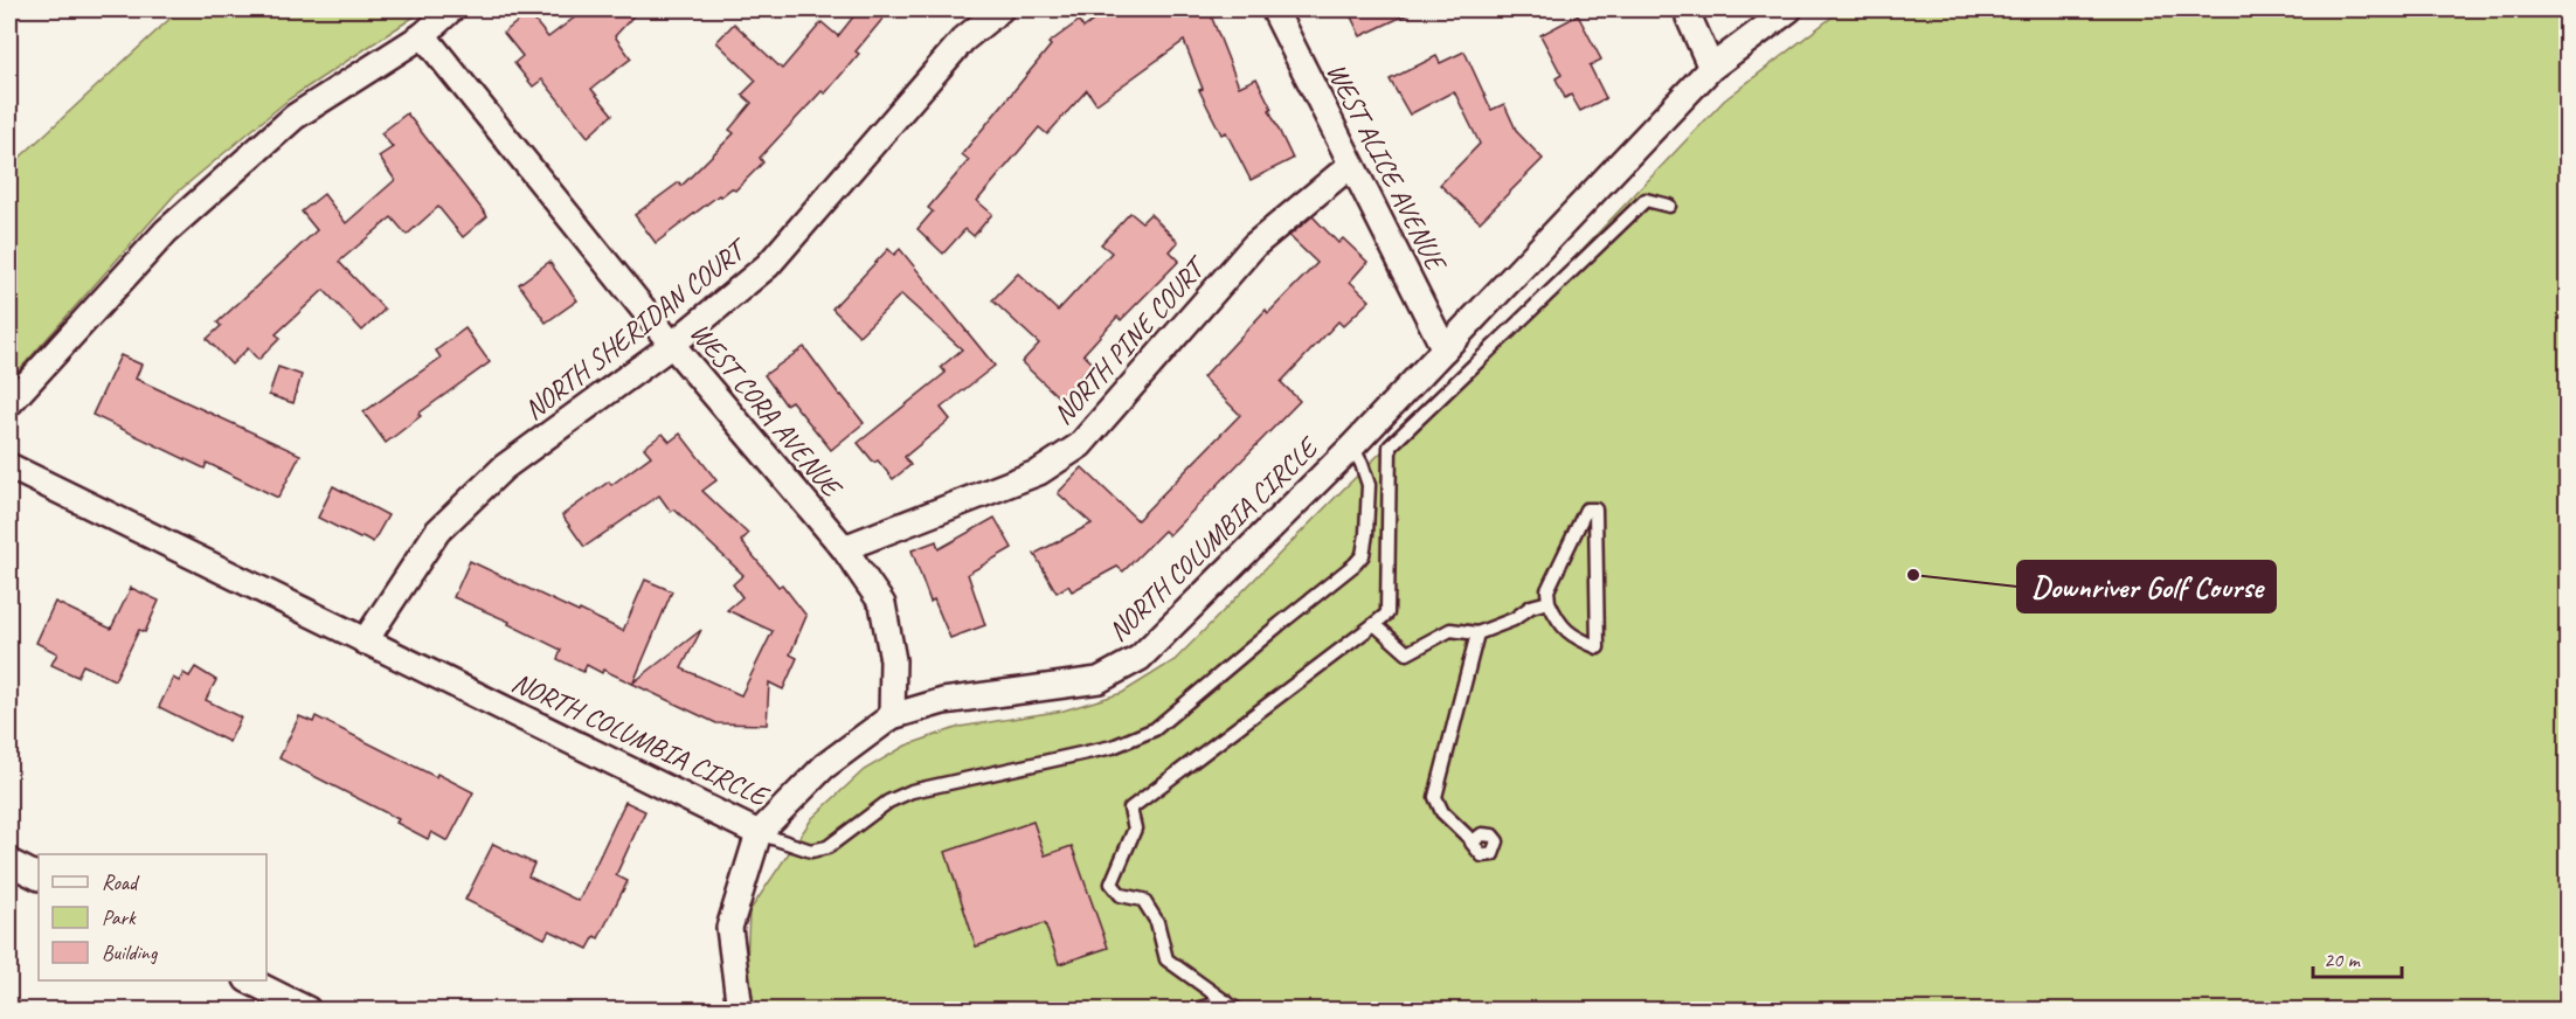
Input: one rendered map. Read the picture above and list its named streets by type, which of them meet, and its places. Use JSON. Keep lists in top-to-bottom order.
{
  "streets": {
    "street": [
      "WEST ALICE AVENUE",
      "NORTH SHERIDAN COURT",
      "NORTH PINE COURT",
      "WEST CORA AVENUE",
      "NORTH COLUMBIA CIRCLE"
    ]
  },
  "crossings": [
    ["WEST ALICE AVENUE", "NORTH PINE COURT"],
    ["WEST ALICE AVENUE", "NORTH COLUMBIA CIRCLE"],
    ["NORTH SHERIDAN COURT", "WEST CORA AVENUE"],
    ["NORTH SHERIDAN COURT", "NORTH COLUMBIA CIRCLE"],
    ["NORTH PINE COURT", "WEST CORA AVENUE"],
    ["WEST CORA AVENUE", "NORTH COLUMBIA CIRCLE"]
  ],
  "places": ["Downriver Golf Course"],
  "legend": ["Road", "Park", "Building"],
  "scale_bar": "20 m"
}
